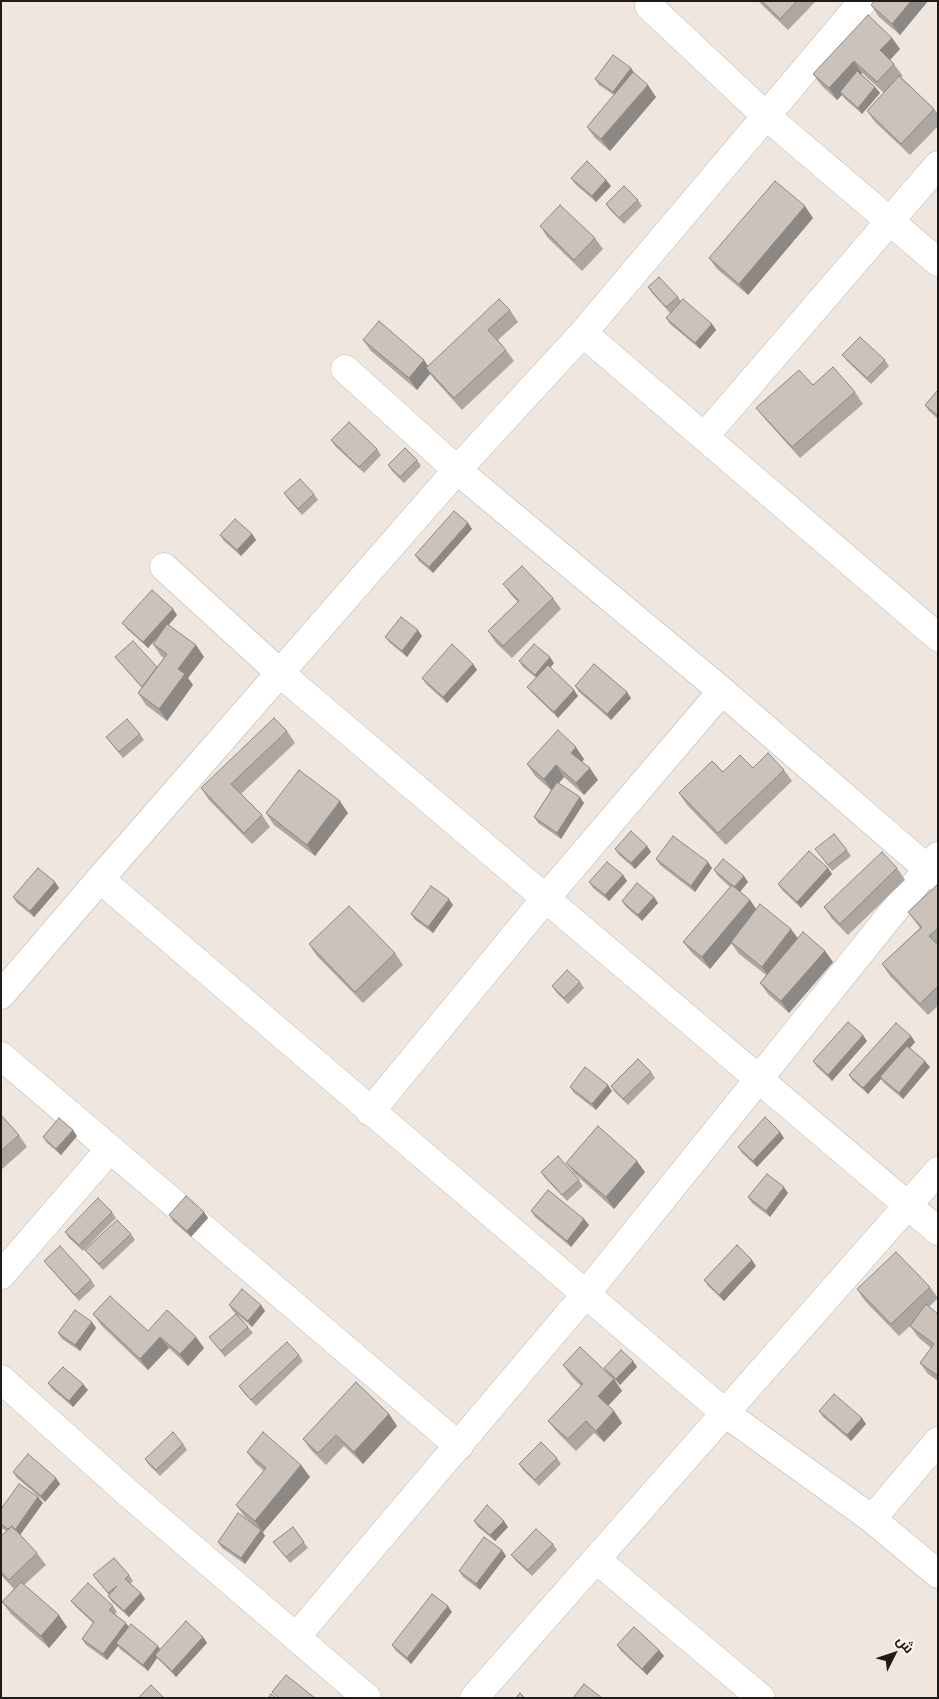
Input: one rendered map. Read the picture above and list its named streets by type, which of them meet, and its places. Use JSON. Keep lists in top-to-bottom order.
{
  "north": "top right"
}
